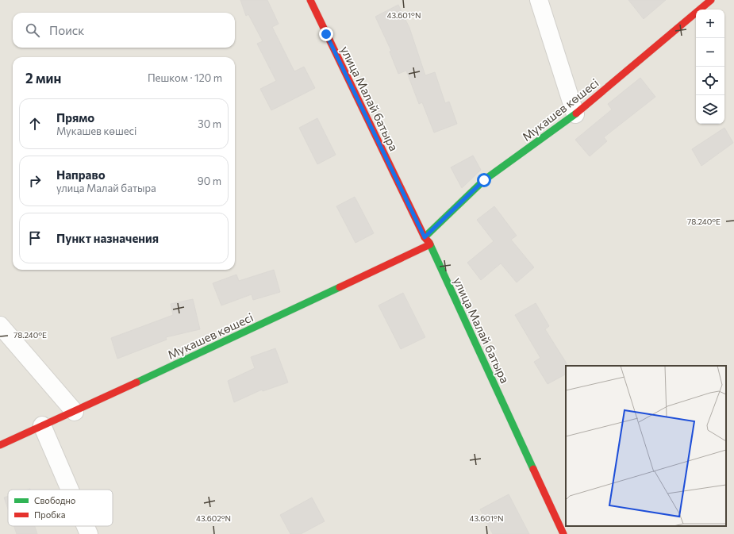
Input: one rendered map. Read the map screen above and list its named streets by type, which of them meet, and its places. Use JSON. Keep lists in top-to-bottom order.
{
  "streets": {
    "street": ["улица Малай батыра", "Мукашев көшесі"]
  },
  "crossings": [
    ["улица Малай батыра", "Мукашев көшесі"]
  ],
  "legend": ["Свободно", "Пробка"],
  "page": {
    "map_buttons": ["+", "−"],
    "search": "Поиск",
    "heading": ["2 мин", "Пешком · 120 m"],
    "list": [
      ["Прямо", "Мукашев көшесі", "30 m"],
      ["Направо", "улица Малай батыра", "90 m"],
      "Пункт назначения"
    ]
  },
  "coordinates": ["43.601°N", "78.240°E", "43.602°N"]
}
